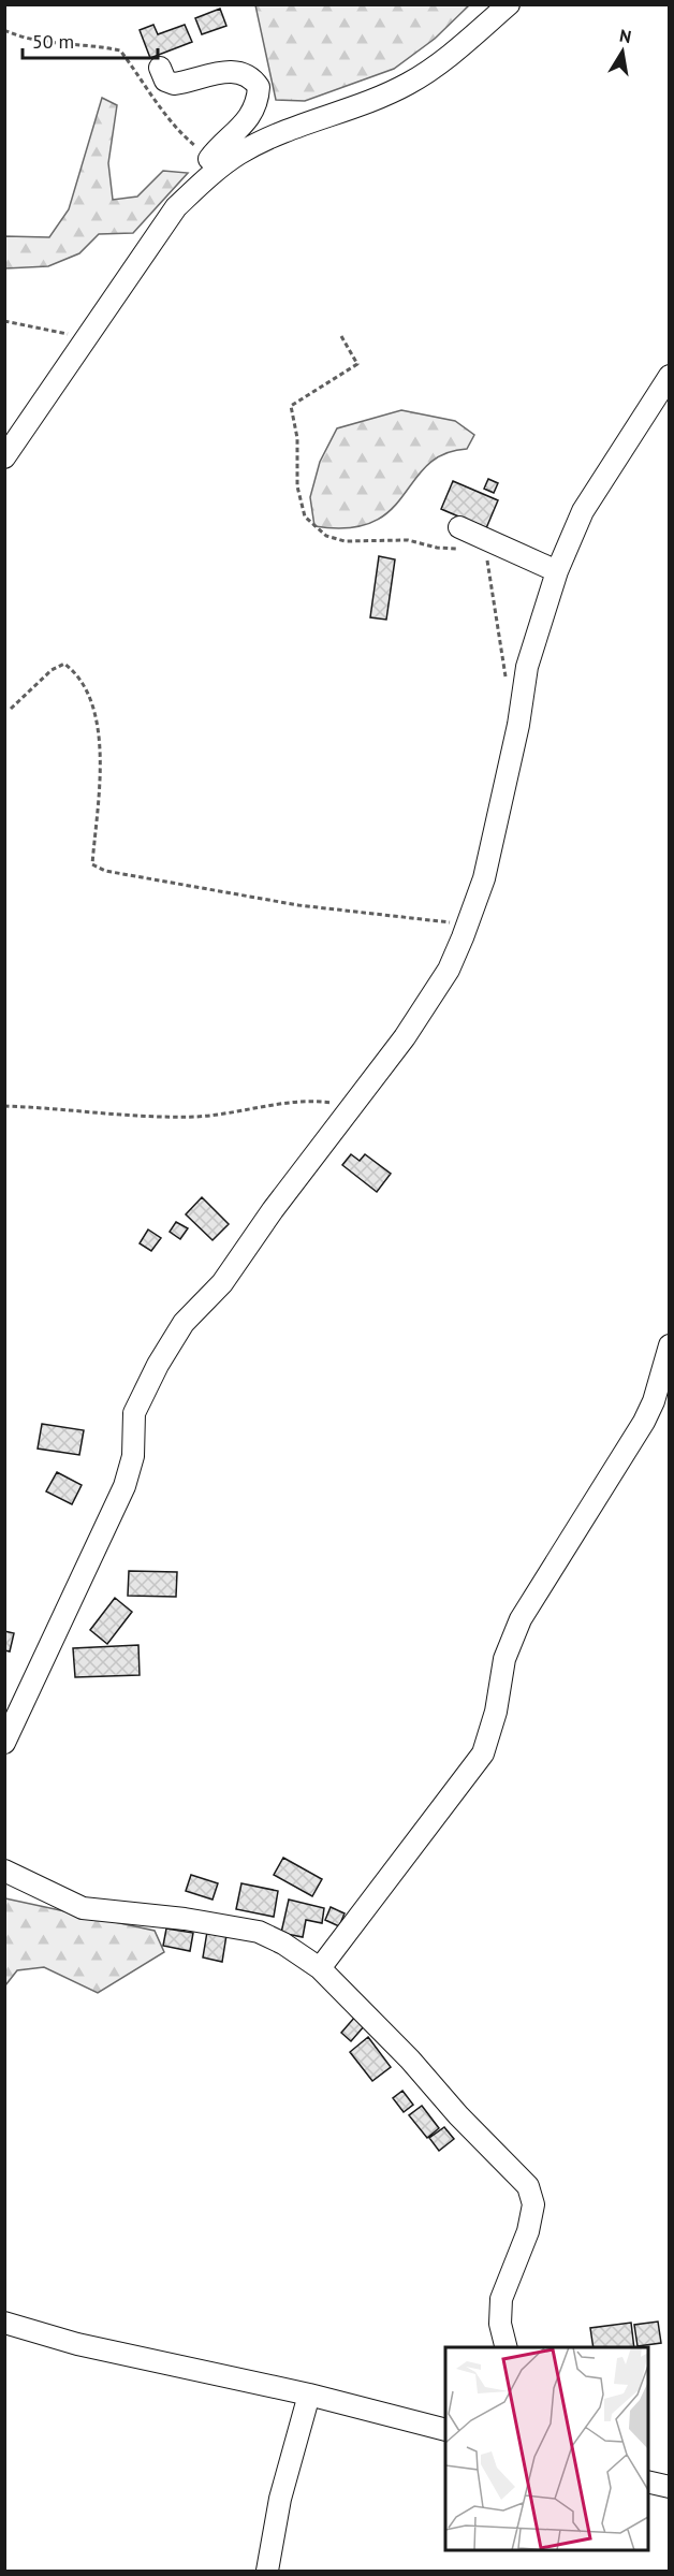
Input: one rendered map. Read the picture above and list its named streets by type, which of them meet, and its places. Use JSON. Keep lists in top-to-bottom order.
{
  "scale_bar": "50 m",
  "north": "top"
}
